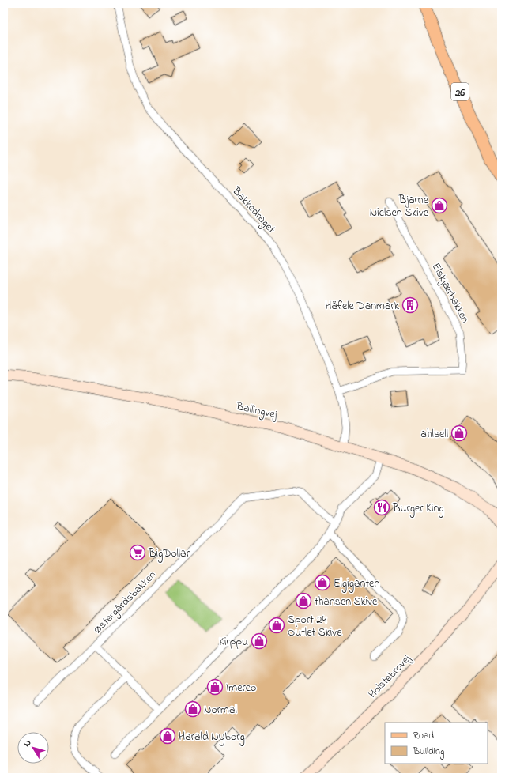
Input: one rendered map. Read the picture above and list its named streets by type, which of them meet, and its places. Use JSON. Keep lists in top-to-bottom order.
{
  "streets": {
    "main road": ["26", "Ballingvej", "Holstebrovej"],
    "street": ["Bakkedraget", "Elskjærbakken", "Østergårdsbakken"]
  },
  "crossings": [
    ["Bakkedraget", "Elskjærbakken"],
    ["Bakkedraget", "Ballingvej"]
  ],
  "places": {
    "shop": [
      "Bjarne Nielsen Skive",
      "ahlsell",
      "Elgiganten",
      "thansen Skive",
      "Sport 24 Outlet Skive",
      "Kirppu",
      "Imerco",
      "Normal",
      "Harald Nyborg"
    ],
    "building": ["Häfele Danmark"],
    "restaurant": ["Burger King"],
    "supermarket": ["BigDollar"]
  },
  "legend": ["Road", "Building"],
  "north": "top left"
}
